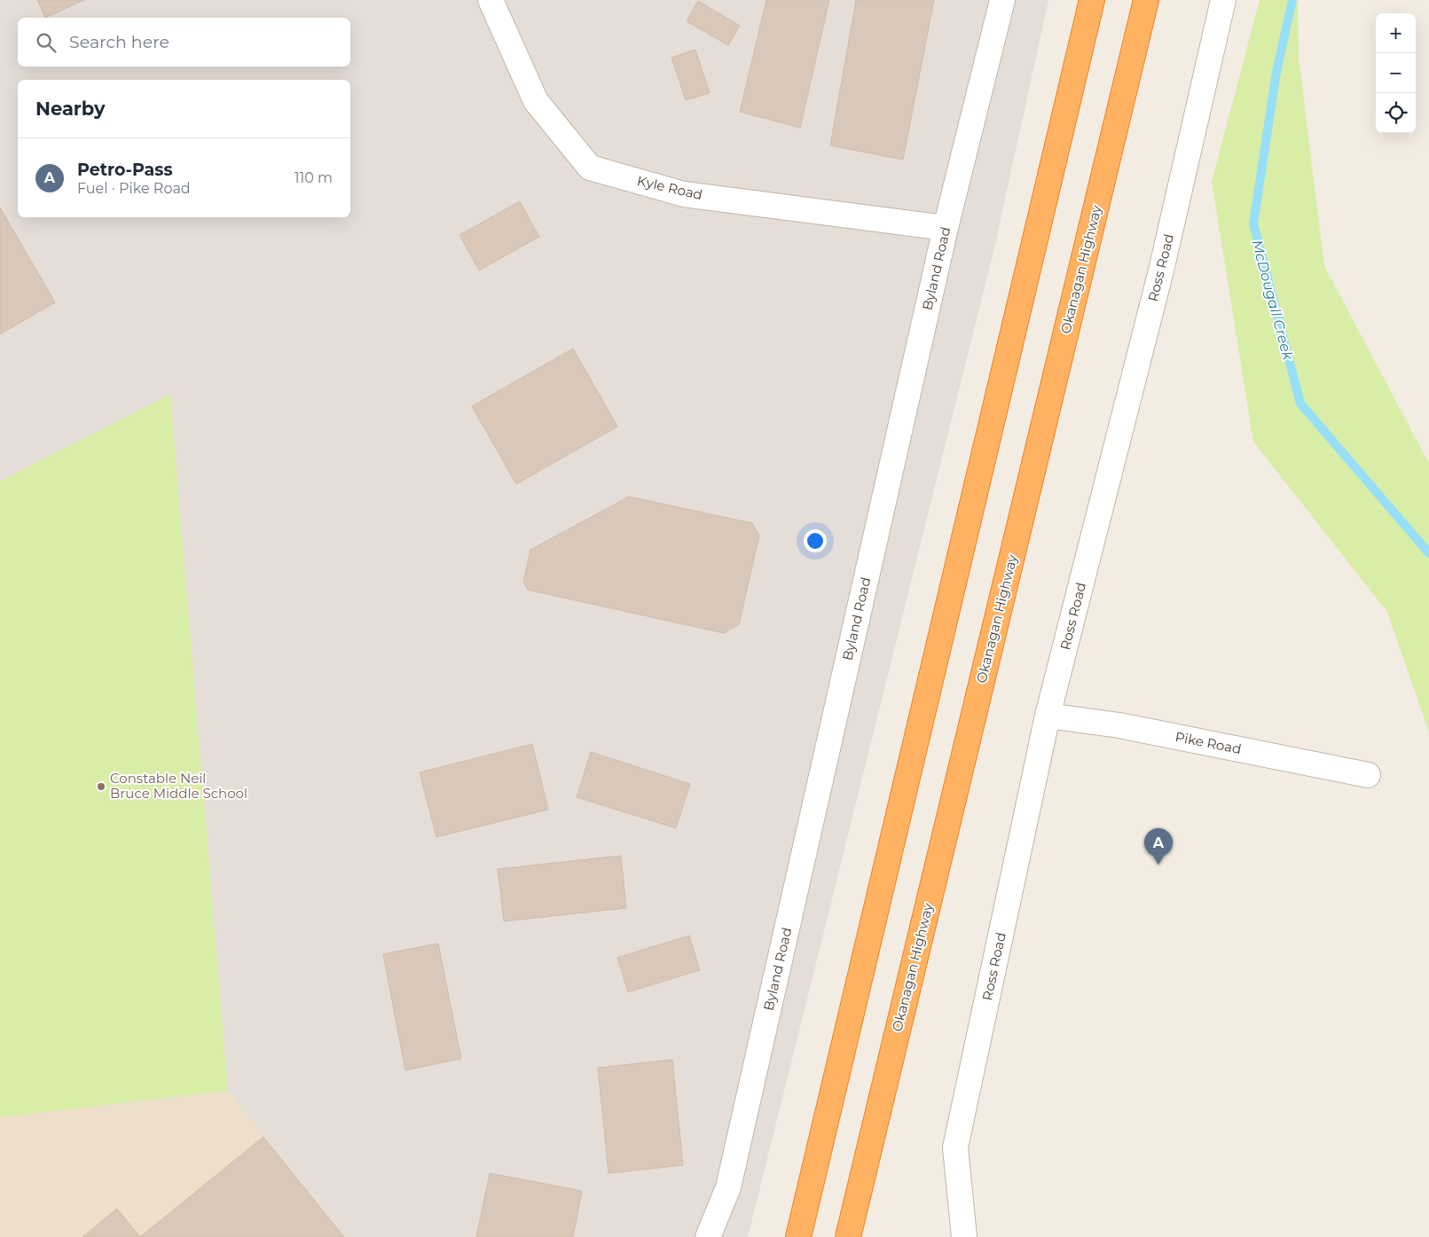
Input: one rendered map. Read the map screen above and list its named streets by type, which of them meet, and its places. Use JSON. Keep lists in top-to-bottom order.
{
  "streets": {
    "highway": ["Okanagan Highway"],
    "street": [
      "Kyle Road",
      "Ross Road",
      "Byland Road",
      "Pike Road"
    ]
  },
  "crossings": [
    ["Kyle Road", "Byland Road"],
    ["Ross Road", "Pike Road"]
  ],
  "water": ["McDougall Creek"],
  "places": ["Constable Neil Bruce Middle School"],
  "page": {
    "map_buttons": ["+", "−"],
    "search": "Search here",
    "heading": "Nearby",
    "list": [
      {
        "mark": "A",
        "name": "Petro-Pass",
        "note": "Fuel · Pike Road",
        "value": "110 m"
      }
    ],
    "pins": "A"
  }
}
